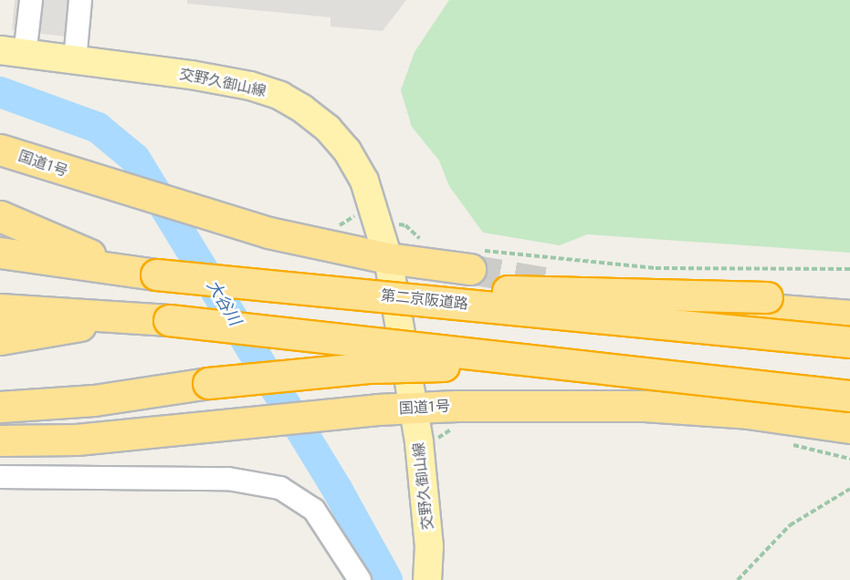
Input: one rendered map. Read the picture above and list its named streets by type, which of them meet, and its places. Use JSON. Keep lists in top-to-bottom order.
{
  "streets": {
    "highway": ["国道1号", "第二京阪道路"],
    "main road": ["交野久御山線"]
  },
  "crossings": [
    ["交野久御山線", "国道1号"]
  ],
  "water": ["大谷川"]
}
